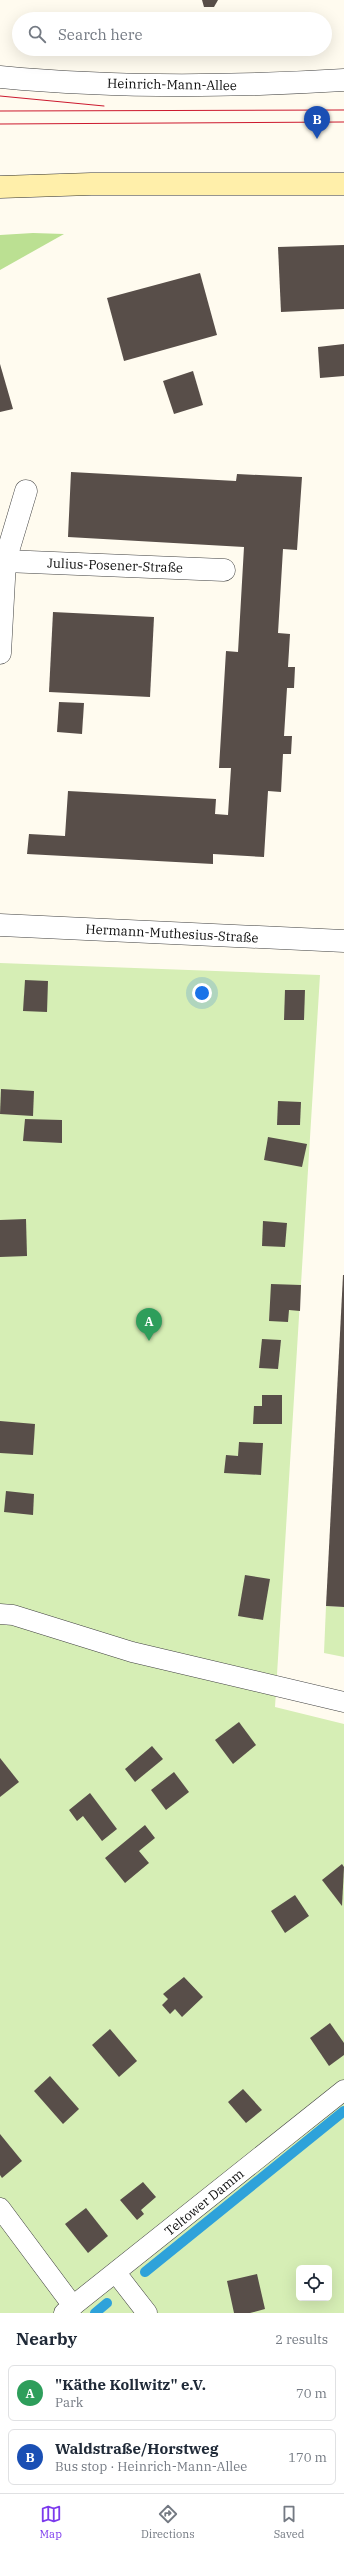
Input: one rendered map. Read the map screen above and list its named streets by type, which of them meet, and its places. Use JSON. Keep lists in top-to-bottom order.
{
  "streets": {
    "street": ["Heinrich-Mann-Allee", "Julius-Posener-Straße", "Hermann-Muthesius-Straße"],
    "lane": ["Teltower Damm"]
  },
  "page": {
    "search": "Search here",
    "pins": ["B", "A"],
    "heading": ["Nearby", "2 results"],
    "list": [
      {
        "mark": "A",
        "name": "\"Käthe Kollwitz\" e.V.",
        "note": "Park",
        "value": "70 m"
      },
      {
        "mark": "B",
        "name": "Waldstraße/Horstweg",
        "note": "Bus stop · Heinrich-Mann-Allee",
        "value": "170 m"
      }
    ],
    "nav": ["Map", "Directions", "Saved"]
  }
}
